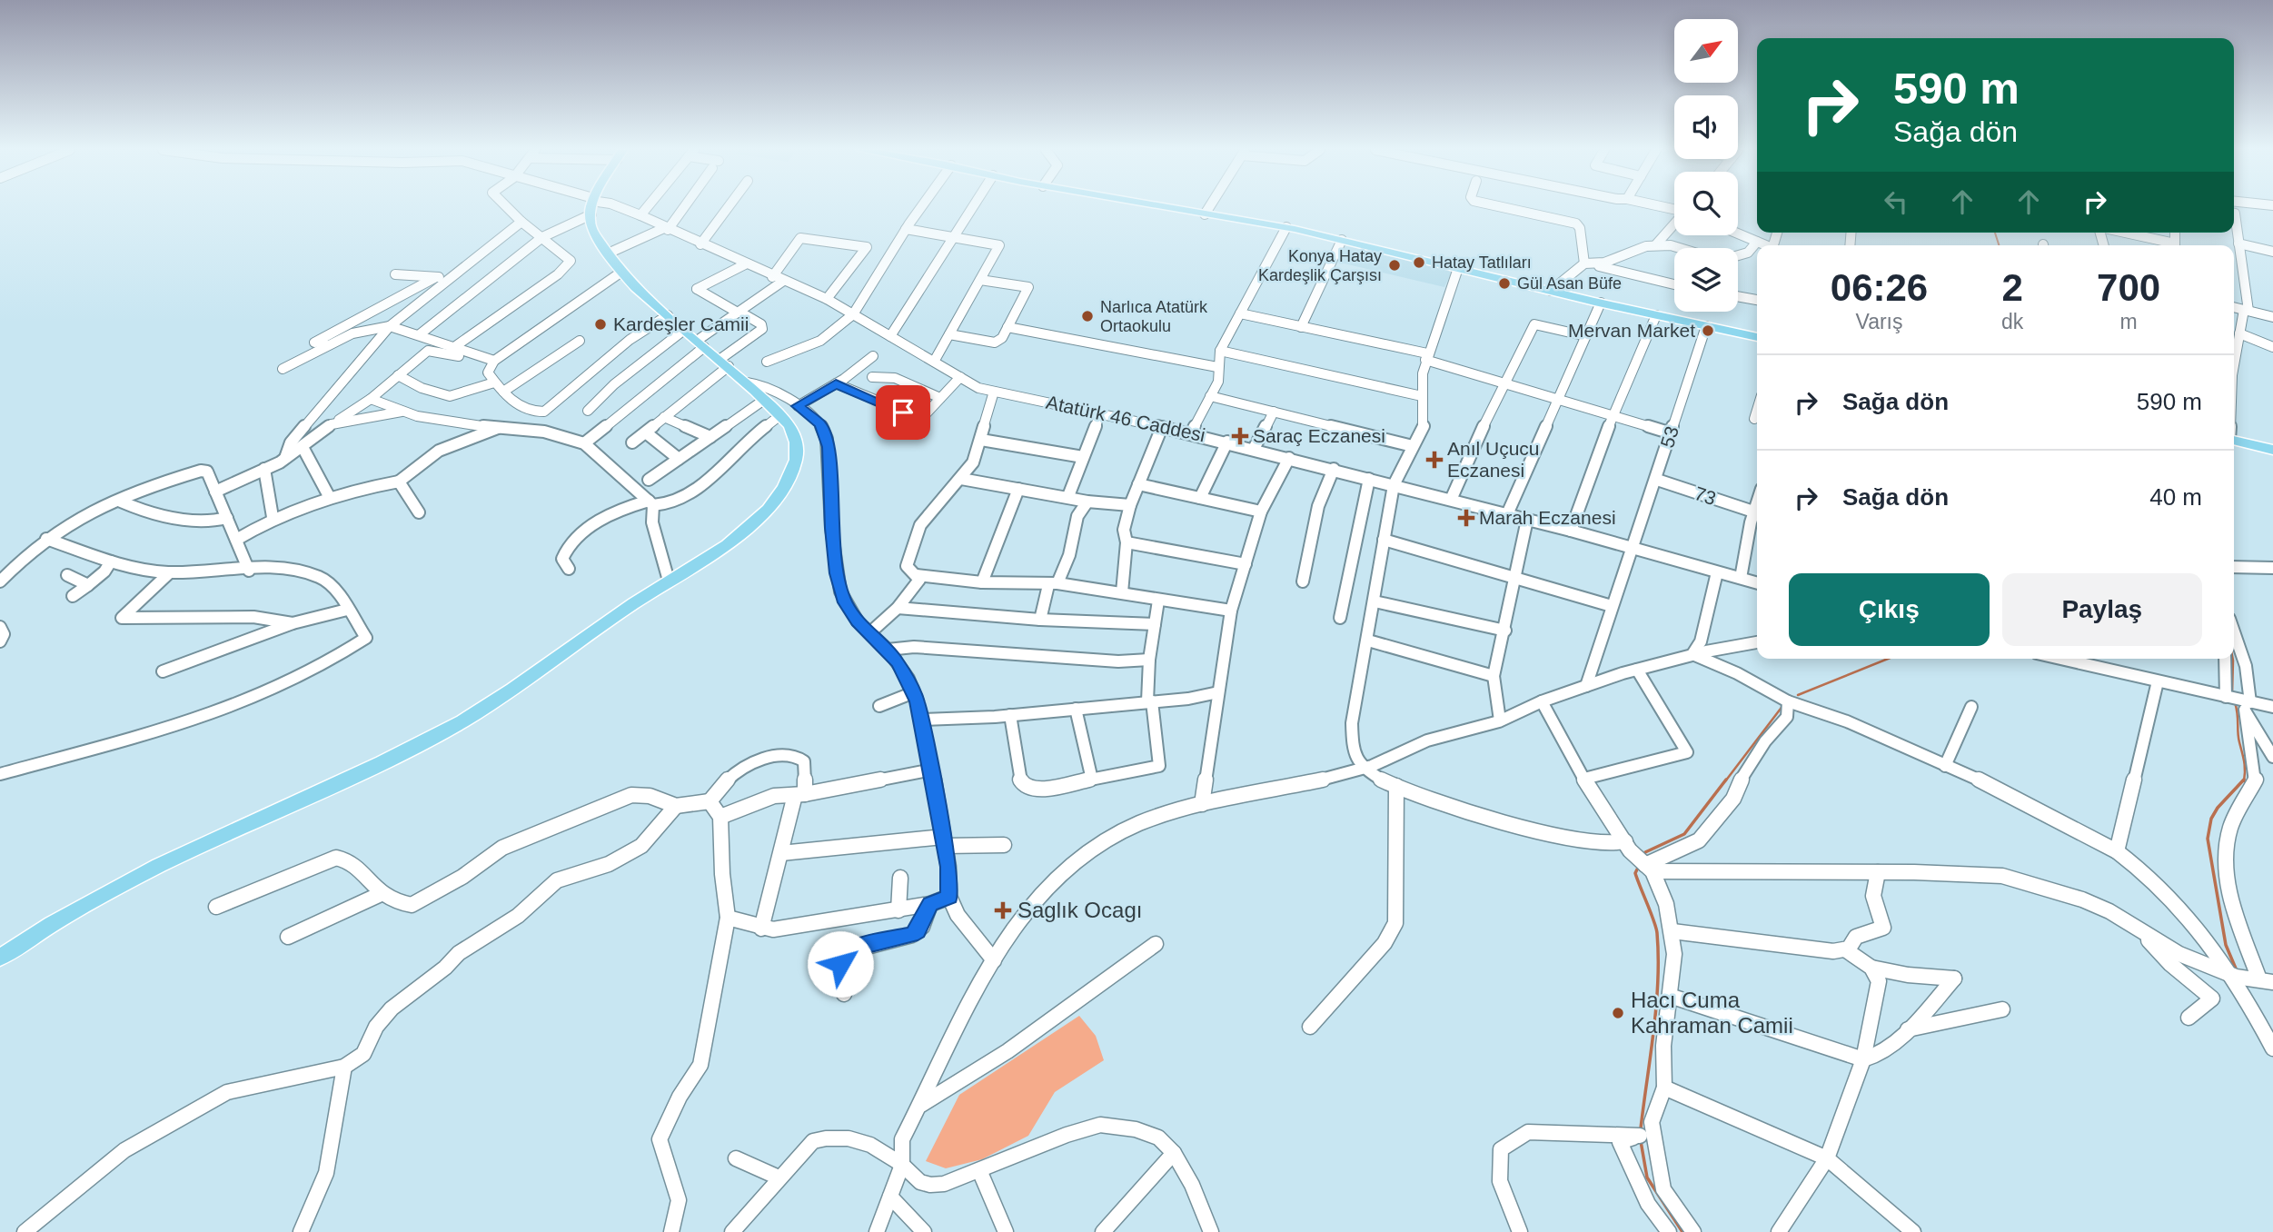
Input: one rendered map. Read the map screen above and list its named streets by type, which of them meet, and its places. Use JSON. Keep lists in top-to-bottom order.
{
  "streets": {
    "street": ["Atatürk 46 Caddesi", "53", "73"]
  },
  "crossings": [
    ["Atatürk 46 Caddesi", "53"],
    ["53", "73"]
  ],
  "places": {
    "other": [
      "Hatay Tatlıları",
      "Konya Hatay Kardeşlik Çarşısı",
      "Gül Asan Büfe",
      "Narlıca Atatürk Ortaokulu",
      "Kardeşler Camii",
      "Mervan Market",
      "Hacı Cuma Kahraman Camii"
    ],
    "health": [
      "Saraç Eczanesi",
      "Anıl Uçucu Eczanesi",
      "Marah Eczanesi",
      "Saglık Ocagı"
    ]
  },
  "north": "top right",
  "page": {
    "turn": ["590 m", "Sağa dön"],
    "eta": [
      "06:26",
      "Varış",
      "2",
      "dk",
      "700",
      "m"
    ],
    "list": [
      {
        "name": "Sağa dön",
        "value": "590 m"
      },
      {
        "name": "Sağa dön",
        "value": "40 m"
      }
    ],
    "buttons": ["Çıkış", "Paylaş"]
  }
}
